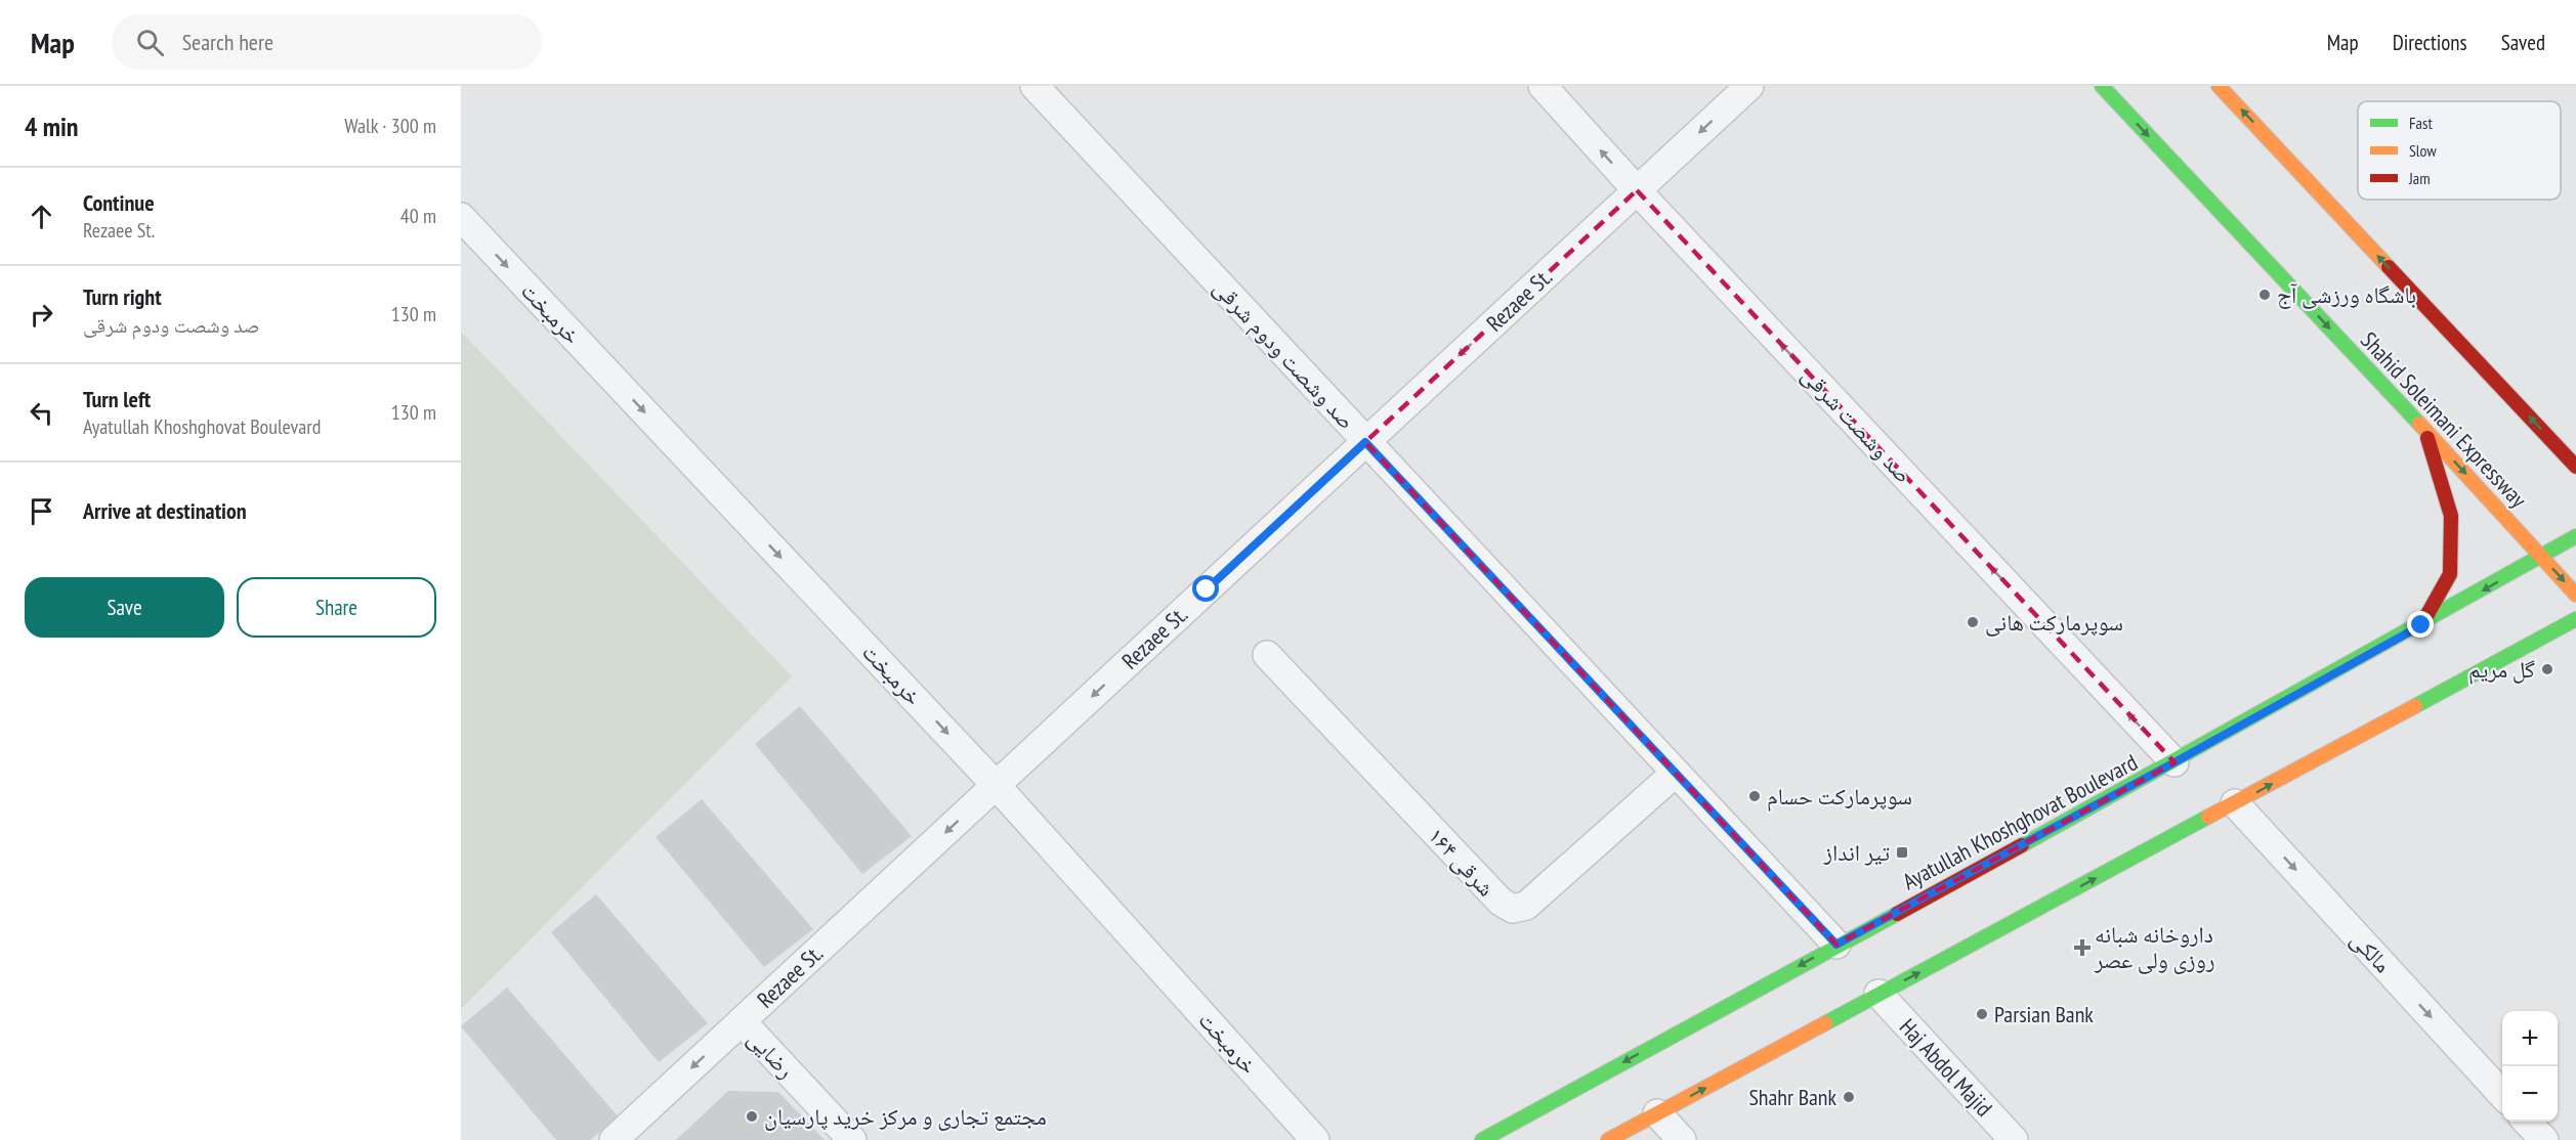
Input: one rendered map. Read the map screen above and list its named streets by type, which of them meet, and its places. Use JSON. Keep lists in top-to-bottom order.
{
  "streets": {
    "main road": ["Shahid Soleimani Expressway", "Ayatullah Khoshghovat Boulevard"],
    "street": [
      "Rezaee St.",
      "خرمبخت",
      "صد وشصت ودوم شرقى",
      "صد وشصت شرقی",
      "۱۶۴ شرقی",
      "مالکی",
      "رضایی",
      "Haj Abdol Majid"
    ]
  },
  "crossings": [
    ["Rezaee St.", "خرمبخت"],
    ["Rezaee St.", "صد وشصت ودوم شرقى"],
    ["Rezaee St.", "صد وشصت شرقی"],
    ["Rezaee St.", "رضایی"],
    ["صد وشصت ودوم شرقى", "Ayatullah Khoshghovat Boulevard"],
    ["صد وشصت ودوم شرقى", "۱۶۴ شرقی"],
    ["Shahid Soleimani Expressway", "Ayatullah Khoshghovat Boulevard"],
    ["صد وشصت شرقی", "Ayatullah Khoshghovat Boulevard"]
  ],
  "one_way": [
    "Rezaee St.",
    "خرمبخت",
    "صد وشصت شرقی",
    "مالکی"
  ],
  "places": {
    "other": [
      "باشگاه ورزشی آج",
      "سوپرمارکت هانی",
      "گل مریم",
      "سوپرمارکت حسام",
      "Parsian Bank",
      "Shahr Bank",
      "مجتمع تجاری و مرکز خرید پارسیان"
    ],
    "transit": ["تیر انداز"],
    "health": ["داروخانه شبانه روزی ولی عصر"]
  },
  "legend": ["Fast", "Slow", "Jam"],
  "page": {
    "header": "Map",
    "search": "Search here",
    "nav": ["Map", "Directions", "Saved"],
    "heading": ["4 min", "Walk · 300 m"],
    "list": [
      ["Continue", "Rezaee St.", "40 m"],
      ["Turn right", "صد وشصت ودوم شرقى", "130 m"],
      ["Turn left", "Ayatullah Khoshghovat Boulevard", "130 m"],
      "Arrive at destination"
    ],
    "buttons": ["Save", "Share"],
    "map_buttons": ["+", "−"]
  }
}
